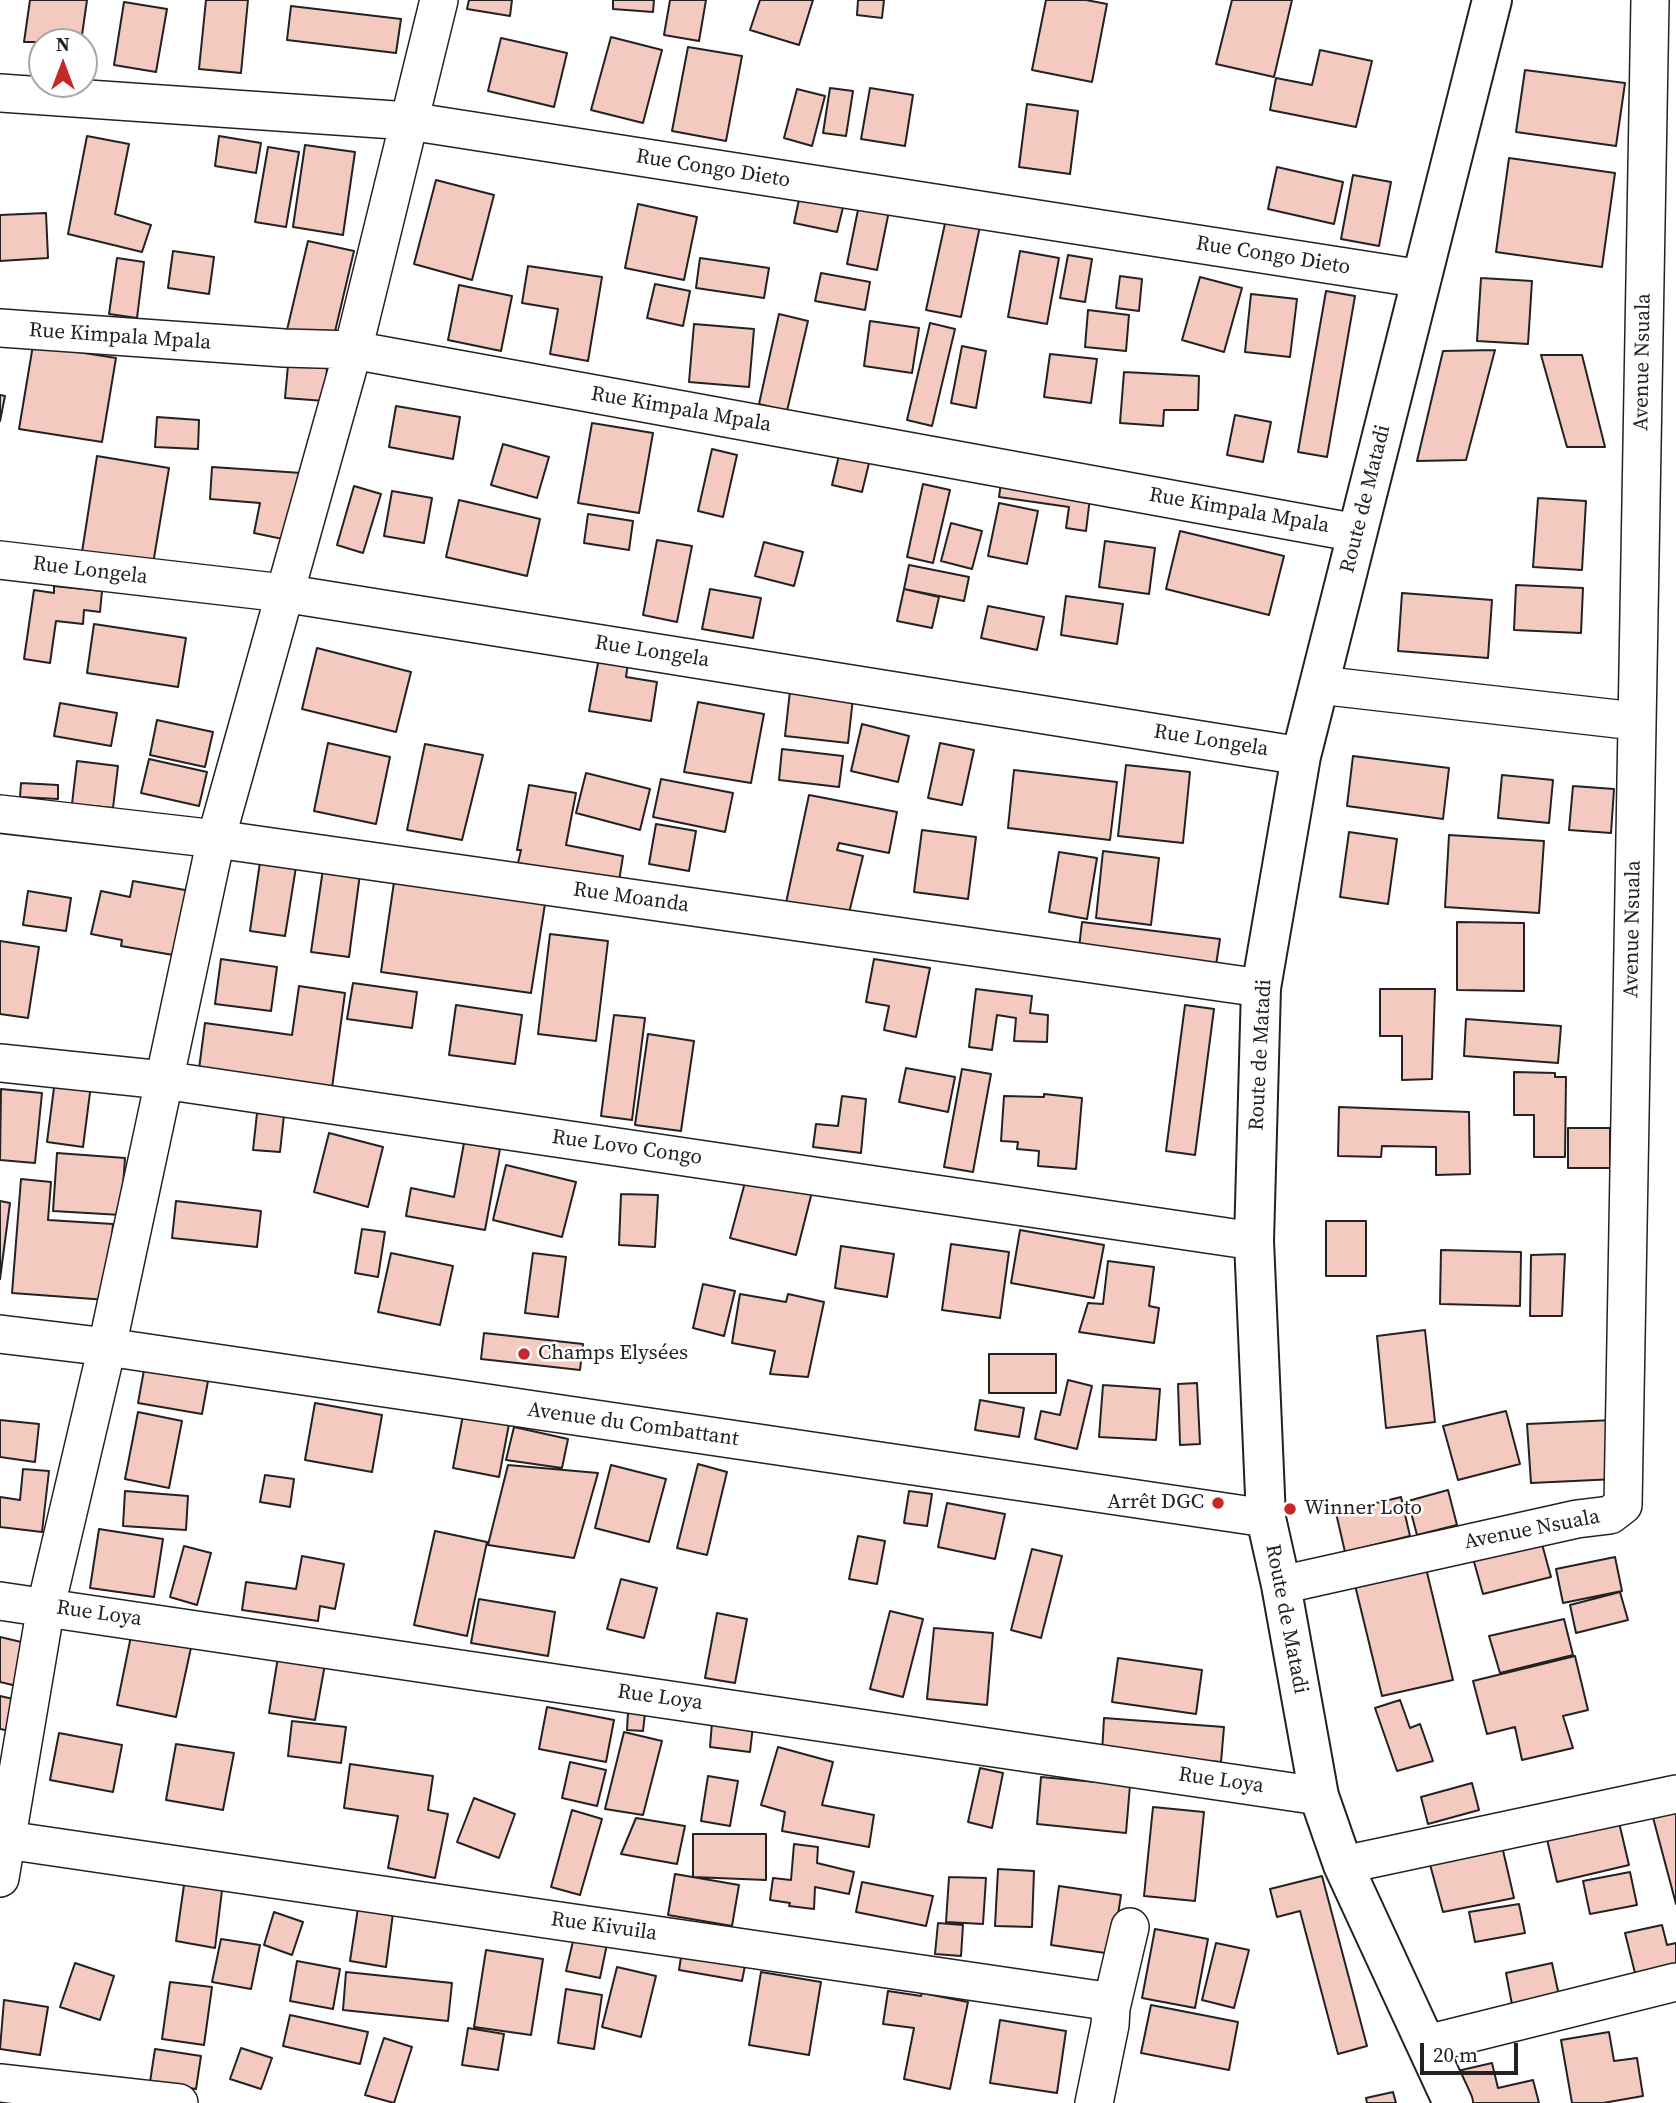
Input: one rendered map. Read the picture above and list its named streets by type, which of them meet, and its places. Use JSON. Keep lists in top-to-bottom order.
{
  "streets": {
    "main road": ["Route de Matadi"],
    "street": [
      "Rue Congo Dieto",
      "Rue Kimpala Mpala",
      "Avenue Nsuala",
      "Rue Longela",
      "Rue Moanda",
      "Rue Lovo Congo",
      "Avenue du Combattant",
      "Rue Loya",
      "Rue Kivuila"
    ]
  },
  "crossings": [
    ["Rue Congo Dieto", "Route de Matadi"],
    ["Rue Kimpala Mpala", "Route de Matadi"],
    ["Avenue Nsuala", "Route de Matadi"],
    ["Route de Matadi", "Rue Longela"],
    ["Route de Matadi", "Rue Moanda"],
    ["Route de Matadi", "Rue Lovo Congo"],
    ["Route de Matadi", "Avenue du Combattant"],
    ["Route de Matadi", "Rue Loya"]
  ],
  "places": ["Champs Elysées", "Arrêt DGC", "Winner Loto"],
  "scale_bar": "20 m",
  "north": "top"
}
